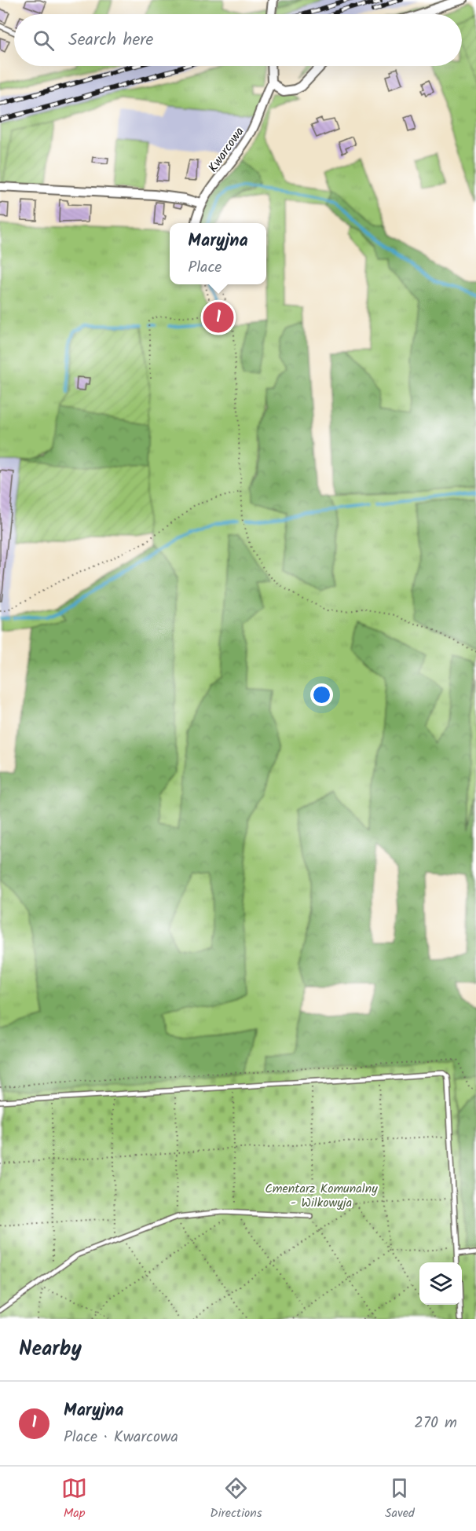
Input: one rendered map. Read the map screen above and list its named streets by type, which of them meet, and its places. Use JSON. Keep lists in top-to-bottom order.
{
  "streets": {
    "street": ["Kwarcowa"]
  },
  "parks": ["Cmentarz Komunalny - Wilkowyja"],
  "page": {
    "search": "Search here",
    "popup": ["Maryjna", "Place"],
    "pins": "1",
    "heading": "Nearby",
    "list": [
      {
        "mark": "1",
        "name": "Maryjna",
        "note": "Place · Kwarcowa",
        "value": "270 m"
      }
    ],
    "nav": ["Map", "Directions", "Saved"]
  }
}
